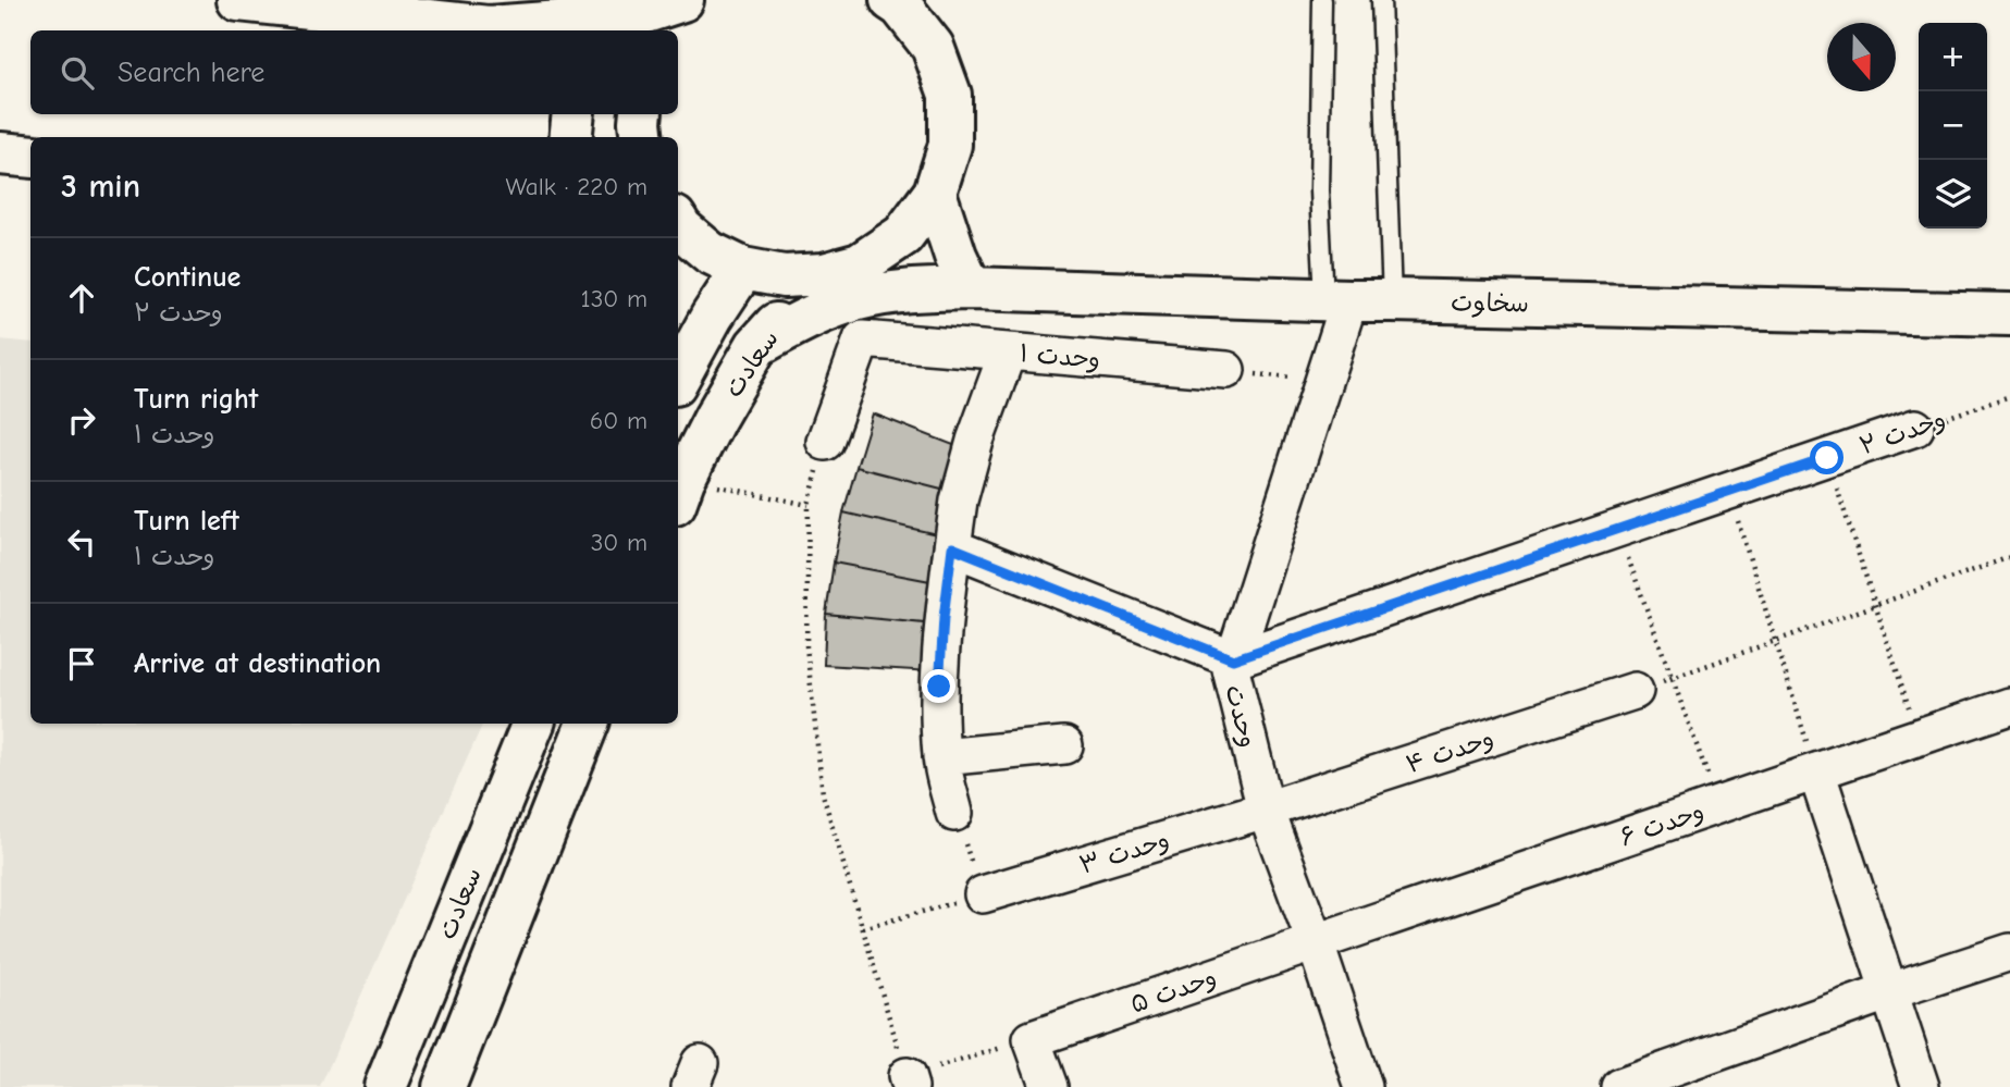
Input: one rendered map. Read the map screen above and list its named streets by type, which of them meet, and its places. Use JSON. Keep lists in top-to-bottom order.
{
  "streets": {
    "street": [
      "سخاوت",
      "وحدت ۱",
      "سعادت",
      "وحدت ۲",
      "وحدت",
      "وحدت ۴",
      "وحدت ۶",
      "وحدت ۳",
      "وحدت ۵"
    ]
  },
  "crossings": [
    ["سخاوت", "وحدت"],
    ["وحدت ۲", "وحدت"],
    ["وحدت", "وحدت ۴"],
    ["وحدت", "وحدت ۶"],
    ["وحدت", "وحدت ۳"],
    ["وحدت", "وحدت ۵"],
    ["وحدت ۴", "وحدت ۳"],
    ["وحدت ۶", "وحدت ۵"]
  ],
  "north": "bottom",
  "page": {
    "map_buttons": ["+", "−"],
    "search": "Search here",
    "heading": ["3 min", "Walk · 220 m"],
    "list": [
      ["Continue", "وحدت ۲", "130 m"],
      ["Turn right", "وحدت ۱", "60 m"],
      ["Turn left", "وحدت ۱", "30 m"],
      "Arrive at destination"
    ]
  }
}
